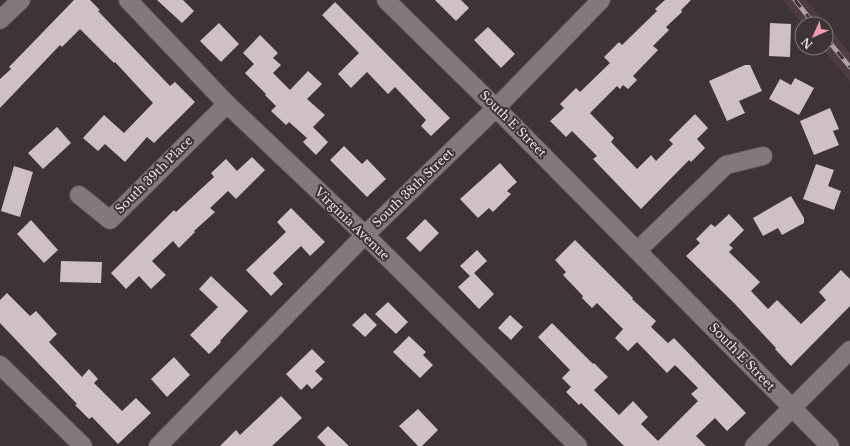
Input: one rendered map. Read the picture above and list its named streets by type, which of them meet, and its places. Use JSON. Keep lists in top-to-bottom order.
{
  "streets": {
    "street": [
      "South E Street",
      "South 39th Place",
      "South 38th Street",
      "Virginia Avenue"
    ]
  },
  "crossings": [
    ["South E Street", "South 38th Street"],
    ["South 39th Place", "Virginia Avenue"],
    ["South 38th Street", "Virginia Avenue"]
  ],
  "north": "bottom left"
}
